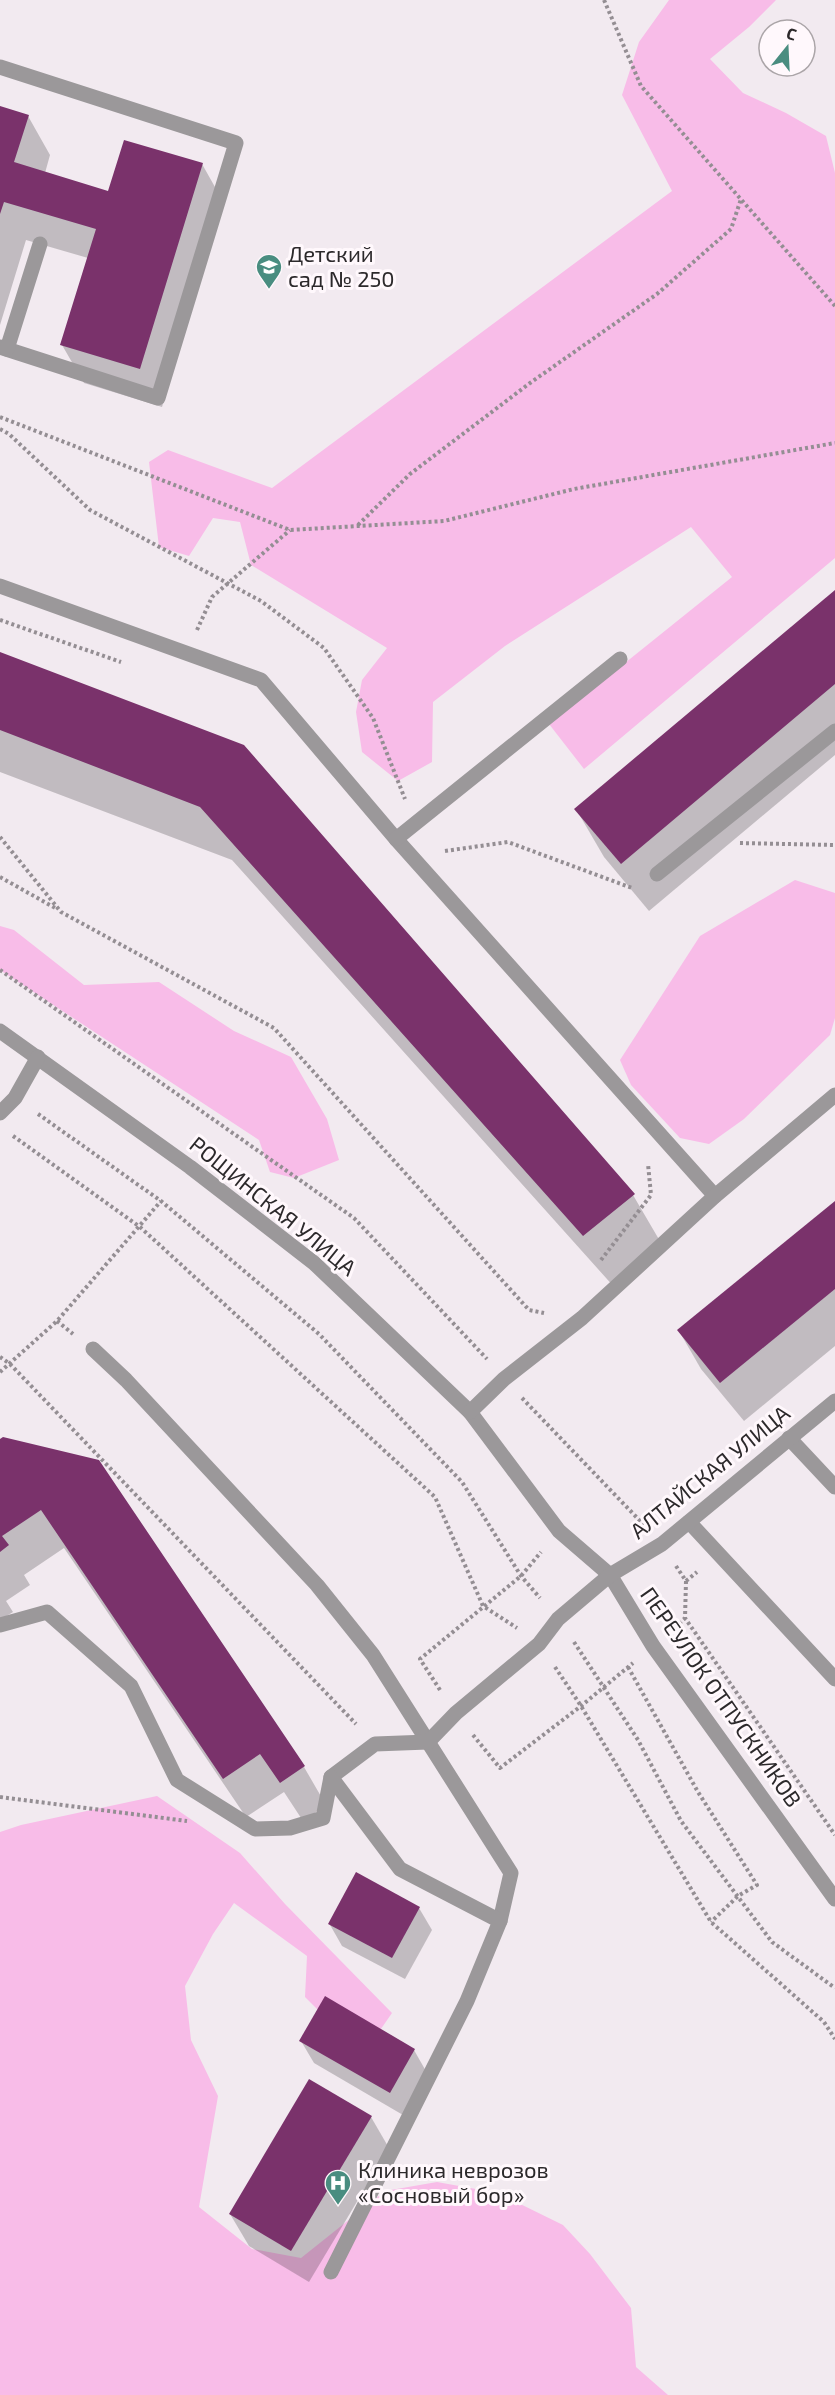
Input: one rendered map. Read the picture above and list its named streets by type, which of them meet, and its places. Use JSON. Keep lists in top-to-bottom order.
{
  "streets": {
    "street": ["РОЩИНСКАЯ УЛИЦА", "АЛТАЙСКАЯ УЛИЦА", "ПЕРЕУЛОК ОТПУСКНИКОВ"]
  },
  "crossings": [
    ["РОЩИНСКАЯ УЛИЦА", "ПЕРЕУЛОК ОТПУСКНИКОВ"],
    ["АЛТАЙСКАЯ УЛИЦА", "ПЕРЕУЛОК ОТПУСКНИКОВ"]
  ],
  "places": {
    "school or university": ["Детский сад № 250"],
    "hospital": ["Клиника неврозов «Сосновый бор»"]
  },
  "north": "top"
}
